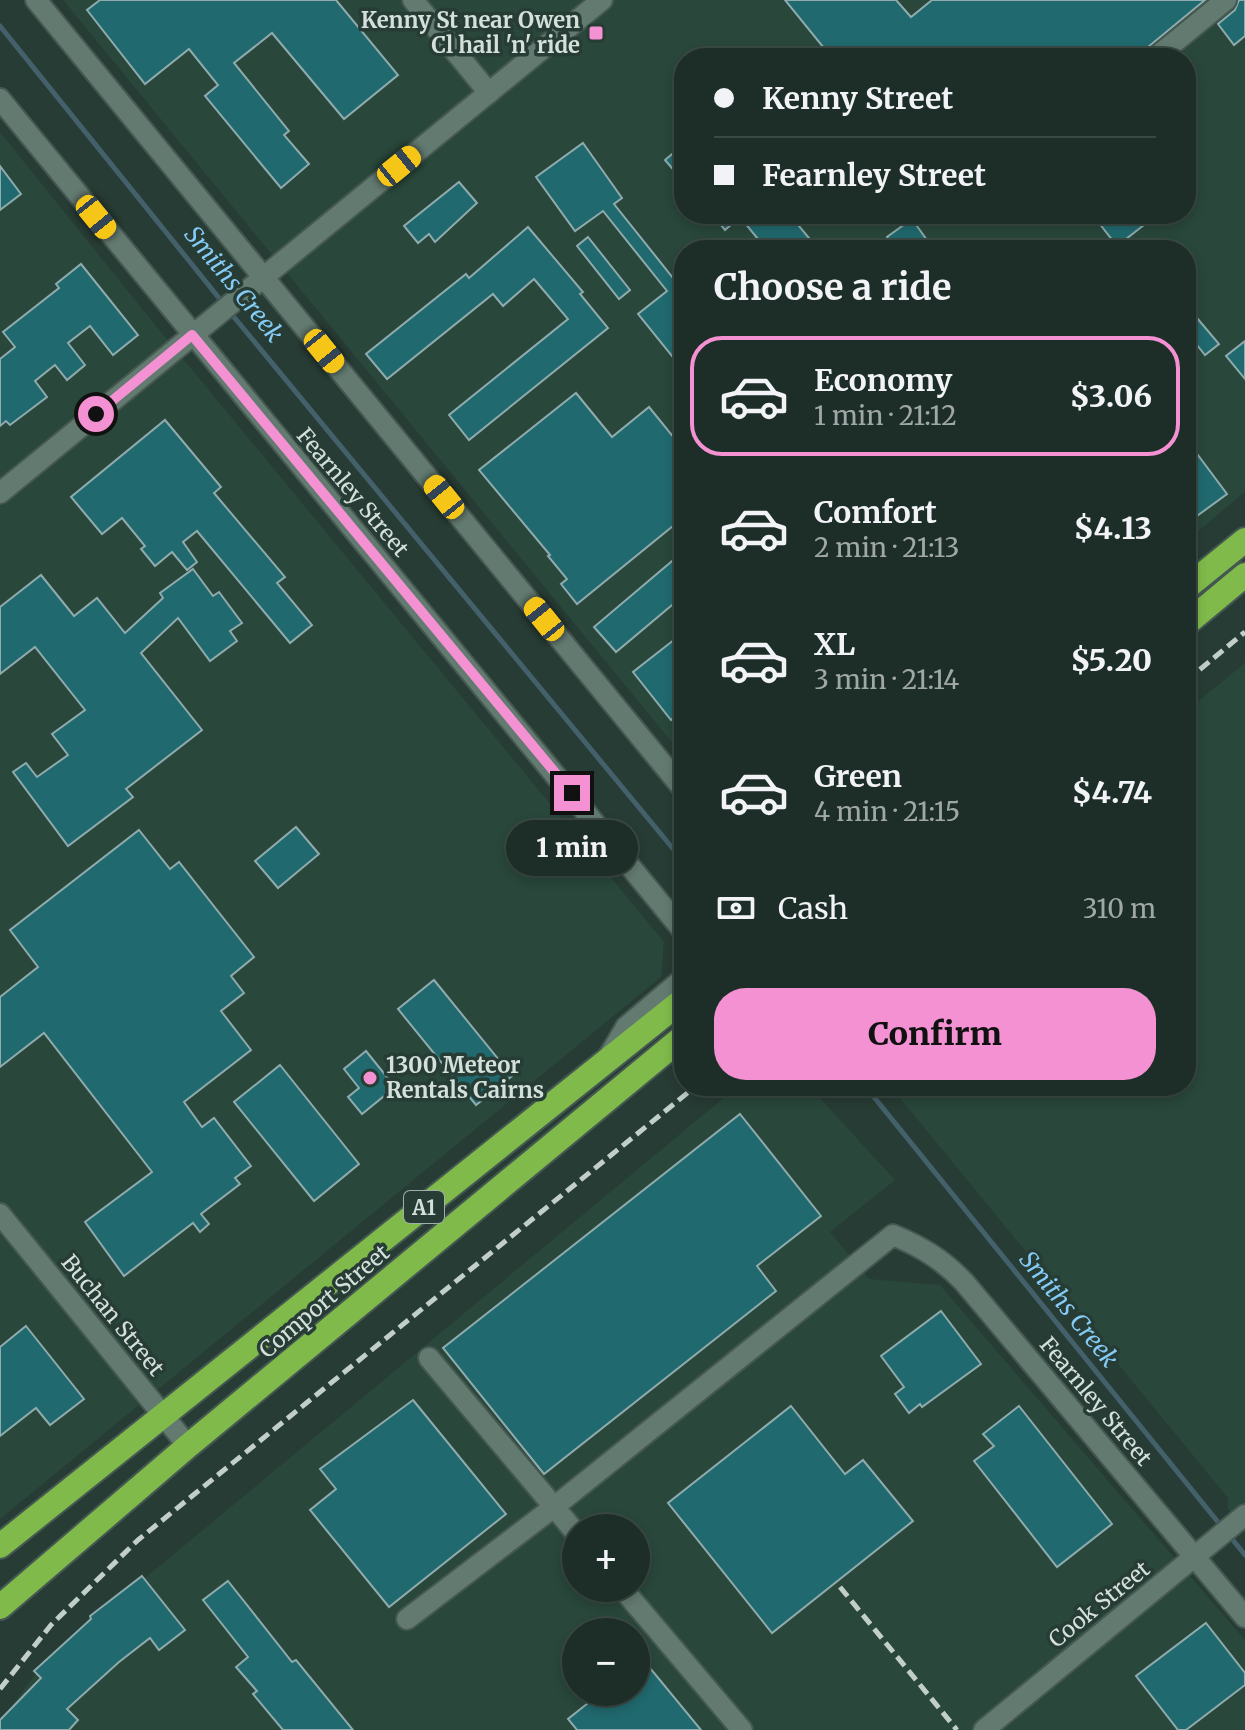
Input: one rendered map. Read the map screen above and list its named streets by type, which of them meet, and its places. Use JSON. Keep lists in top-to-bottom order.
{
  "streets": {
    "highway": ["A1", "Comport Street"],
    "street": ["Fearnley Street", "Buchan Street", "Cook Street"]
  },
  "crossings": [
    ["Fearnley Street", "Cook Street"],
    ["Comport Street", "Buchan Street"]
  ],
  "water": ["Smiths Creek"],
  "places": {
    "transit": ["Kenny St near Owen Cl hail 'n' ride"],
    "other": ["1300 Meteor Rentals Cairns"]
  },
  "page": {
    "banner": ["Kenny Street", "Fearnley Street"],
    "heading": "Choose a ride",
    "list": [
      {
        "name": "Economy",
        "note": "1 min · 21:12",
        "value": "$3.06"
      },
      {
        "name": "Comfort",
        "note": "2 min · 21:13",
        "value": "$4.13"
      },
      {
        "name": "XL",
        "note": "3 min · 21:14",
        "value": "$5.20"
      },
      {
        "name": "Green",
        "note": "4 min · 21:15",
        "value": "$4.74"
      }
    ],
    "bubble": "1 min",
    "pay": ["Cash", "310 m"],
    "buttons": "Confirm",
    "map_buttons": ["+", "−"]
  }
}
